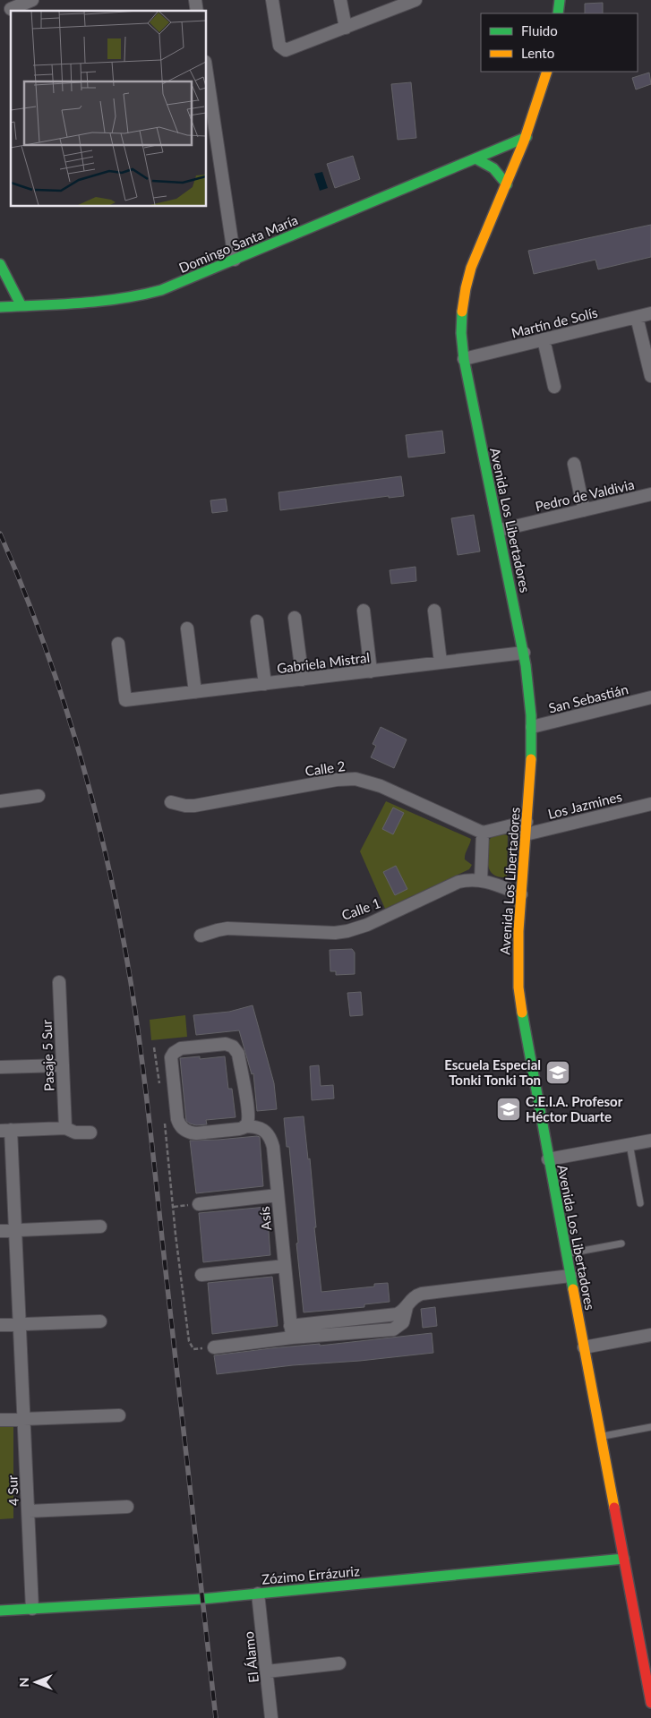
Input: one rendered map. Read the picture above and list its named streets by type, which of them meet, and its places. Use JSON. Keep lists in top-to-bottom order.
{
  "streets": {
    "main road": ["Domingo Santa María", "Avenida Los Libertadores", "Zózimo Errázuriz"],
    "street": [
      "Martín de Solís",
      "Pedro de Valdivia",
      "Gabriela Mistral",
      "San Sebastián",
      "Calle 2",
      "Los Jazmines",
      "Calle 1",
      "Pasaje 5 Sur",
      "Asís",
      "4 Sur",
      "El Álamo"
    ]
  },
  "crossings": [
    ["Domingo Santa María", "Avenida Los Libertadores"],
    ["Martín de Solís", "Avenida Los Libertadores"],
    ["Pedro de Valdivia", "Avenida Los Libertadores"],
    ["Avenida Los Libertadores", "Gabriela Mistral"],
    ["Avenida Los Libertadores", "San Sebastián"],
    ["Avenida Los Libertadores", "Los Jazmines"],
    ["Avenida Los Libertadores", "Calle 1"],
    ["Avenida Los Libertadores", "Zózimo Errázuriz"],
    ["4 Sur", "Zózimo Errázuriz"],
    ["Zózimo Errázuriz", "El Álamo"]
  ],
  "places": {
    "school or university": ["Escuela Especial Tonki Tonki Ton", "C.E.I.A. Profesor Héctor Duarte"]
  },
  "legend": ["Fluido", "Lento"],
  "north": "left"
}
